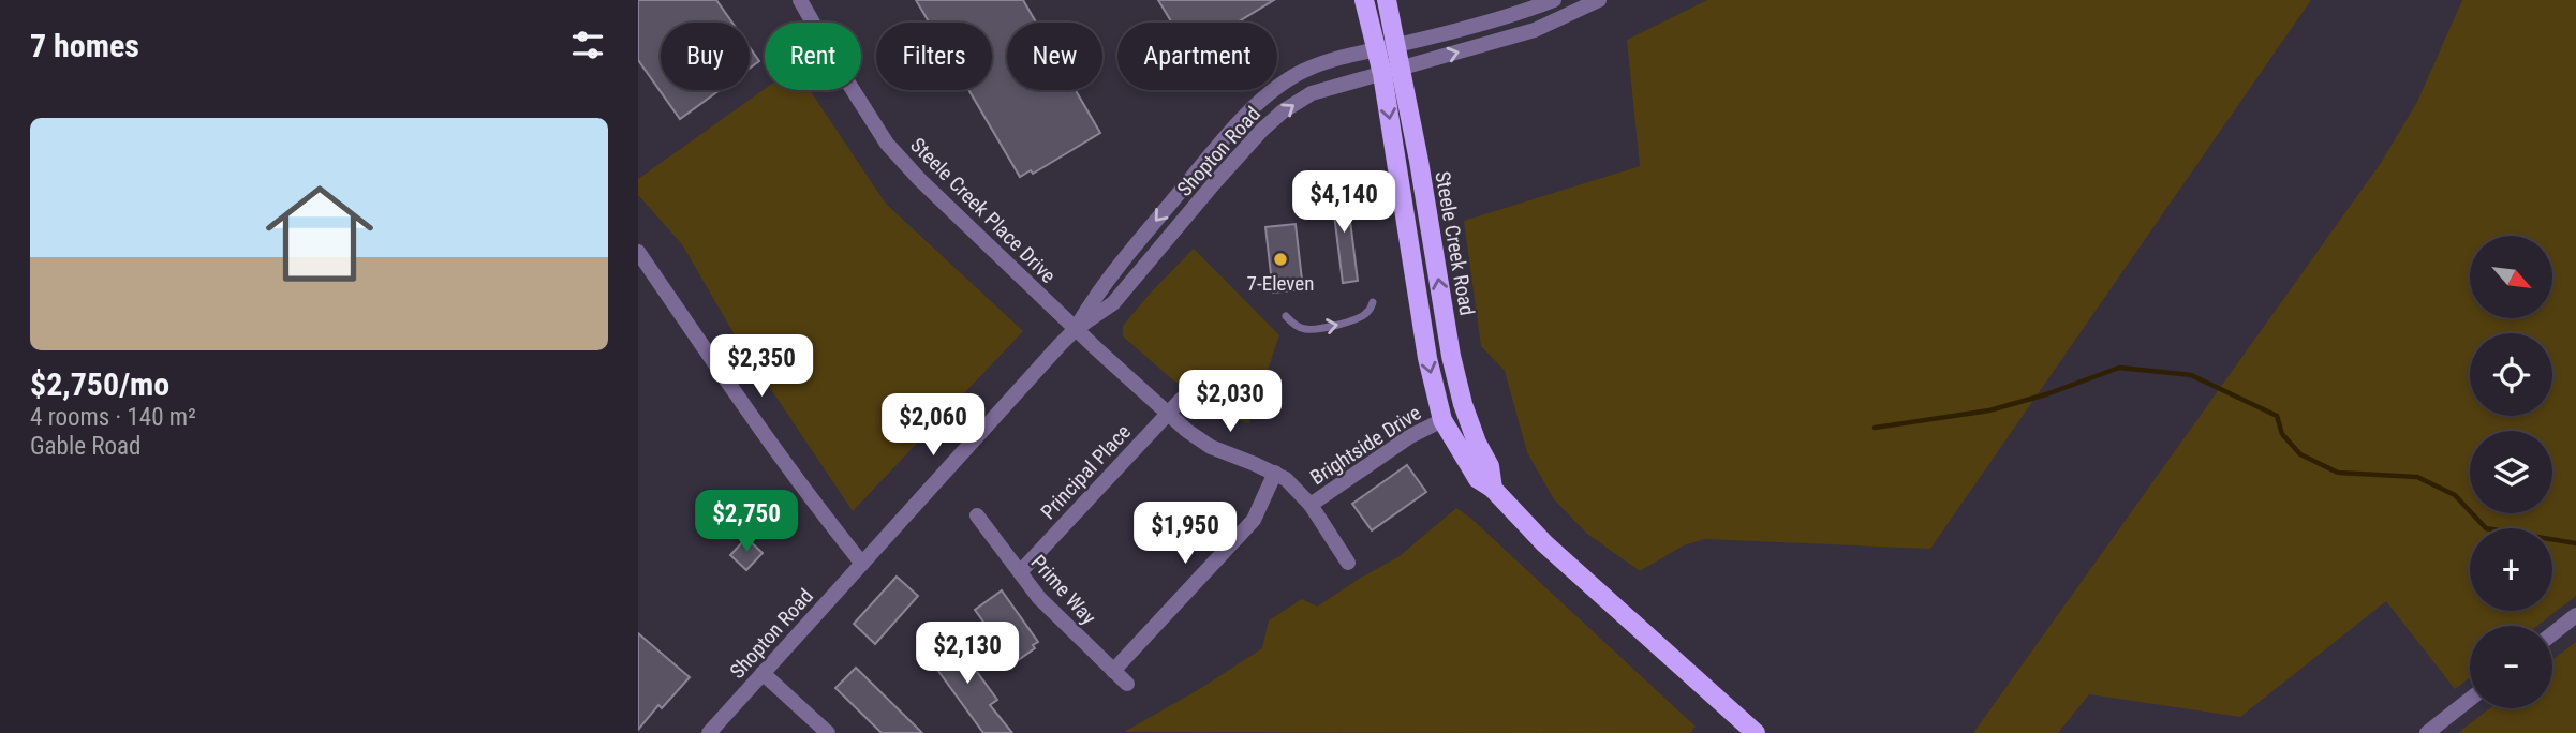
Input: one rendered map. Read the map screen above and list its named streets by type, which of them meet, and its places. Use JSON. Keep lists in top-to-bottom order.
{
  "streets": {
    "main road": ["Steele Creek Road"],
    "street": [
      "Shopton Road",
      "Steele Creek Place Drive",
      "Brightside Drive",
      "Principal Place",
      "Prime Way"
    ]
  },
  "crossings": [
    ["Shopton Road", "Steele Creek Place Drive"],
    ["Shopton Road", "Steele Creek Road"],
    ["Steele Creek Place Drive", "Brightside Drive"],
    ["Steele Creek Place Drive", "Principal Place"],
    ["Steele Creek Road", "Brightside Drive"],
    ["Principal Place", "Prime Way"]
  ],
  "places": ["7-Eleven"],
  "north": "bottom right",
  "page": {
    "heading": "7 homes",
    "chip": [
      "Buy",
      "Rent",
      "Filters",
      "New",
      "Apartment"
    ],
    "list": [
      {
        "name": "$2,750/mo",
        "note": "4 rooms · 140 m² · Gable Road"
      }
    ],
    "price": [
      "$4,140",
      "$2,350",
      "$2,030",
      "$2,060",
      "$2,750",
      "$1,950",
      "$2,130"
    ],
    "map_buttons": ["+", "−"]
  }
}
